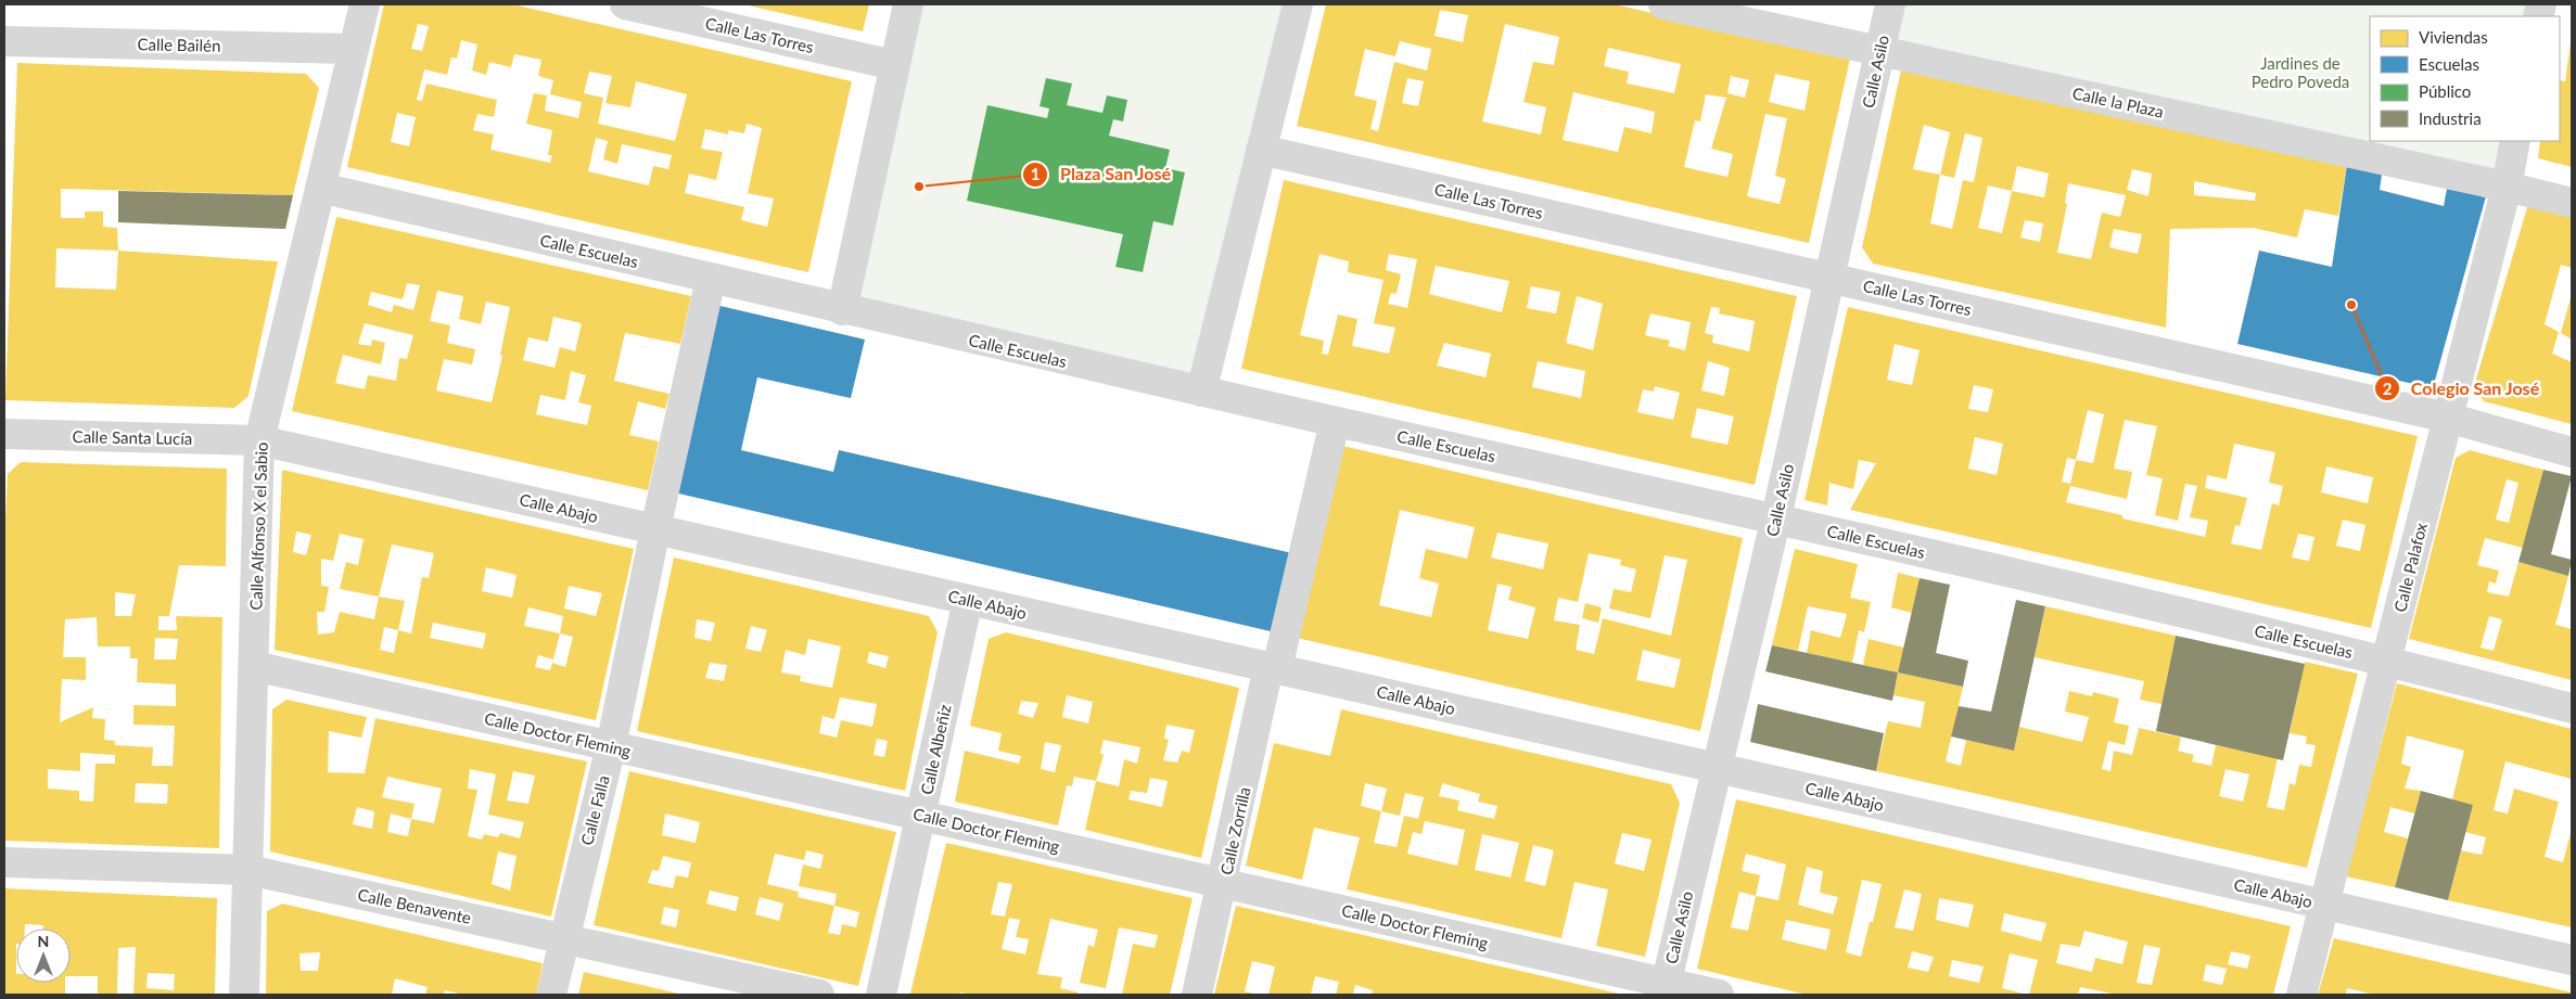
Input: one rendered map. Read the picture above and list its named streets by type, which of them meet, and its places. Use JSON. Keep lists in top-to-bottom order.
{
  "streets": {
    "street": [
      "Calle Las Torres",
      "Calle Bailén",
      "Calle Asilo",
      "Calle la Plaza",
      "Calle Escuelas",
      "Calle Santa Lucía",
      "Calle Abajo",
      "Calle Alfonso X el Sabio",
      "Calle Palafox",
      "Calle Doctor Fleming",
      "Calle Albeñiz",
      "Calle Falla",
      "Calle Zorrilla",
      "Calle Benavente"
    ]
  },
  "crossings": [
    ["Calle Las Torres", "Calle Asilo"],
    ["Calle Las Torres", "Calle Palafox"],
    ["Calle Bailén", "Calle Alfonso X el Sabio"],
    ["Calle Asilo", "Calle la Plaza"],
    ["Calle Asilo", "Calle Escuelas"],
    ["Calle Asilo", "Calle Abajo"],
    ["Calle Asilo", "Calle Doctor Fleming"],
    ["Calle la Plaza", "Calle Palafox"],
    ["Calle Escuelas", "Calle Alfonso X el Sabio"],
    ["Calle Escuelas", "Calle Palafox"],
    ["Calle Escuelas", "Calle Falla"],
    ["Calle Escuelas", "Calle Zorrilla"],
    ["Calle Santa Lucía", "Calle Abajo"],
    ["Calle Santa Lucía", "Calle Alfonso X el Sabio"],
    ["Calle Abajo", "Calle Alfonso X el Sabio"],
    ["Calle Abajo", "Calle Palafox"],
    ["Calle Abajo", "Calle Albeñiz"],
    ["Calle Abajo", "Calle Falla"],
    ["Calle Abajo", "Calle Zorrilla"],
    ["Calle Alfonso X el Sabio", "Calle Doctor Fleming"],
    ["Calle Alfonso X el Sabio", "Calle Benavente"],
    ["Calle Doctor Fleming", "Calle Albeñiz"],
    ["Calle Doctor Fleming", "Calle Falla"],
    ["Calle Doctor Fleming", "Calle Zorrilla"],
    ["Calle Falla", "Calle Benavente"]
  ],
  "parks": ["Jardines de Pedro Poveda"],
  "places": ["Plaza San José", "Colegio San José"],
  "legend": [
    "Viviendas",
    "Escuelas",
    "Público",
    "Industria"
  ],
  "north": "top"
}
